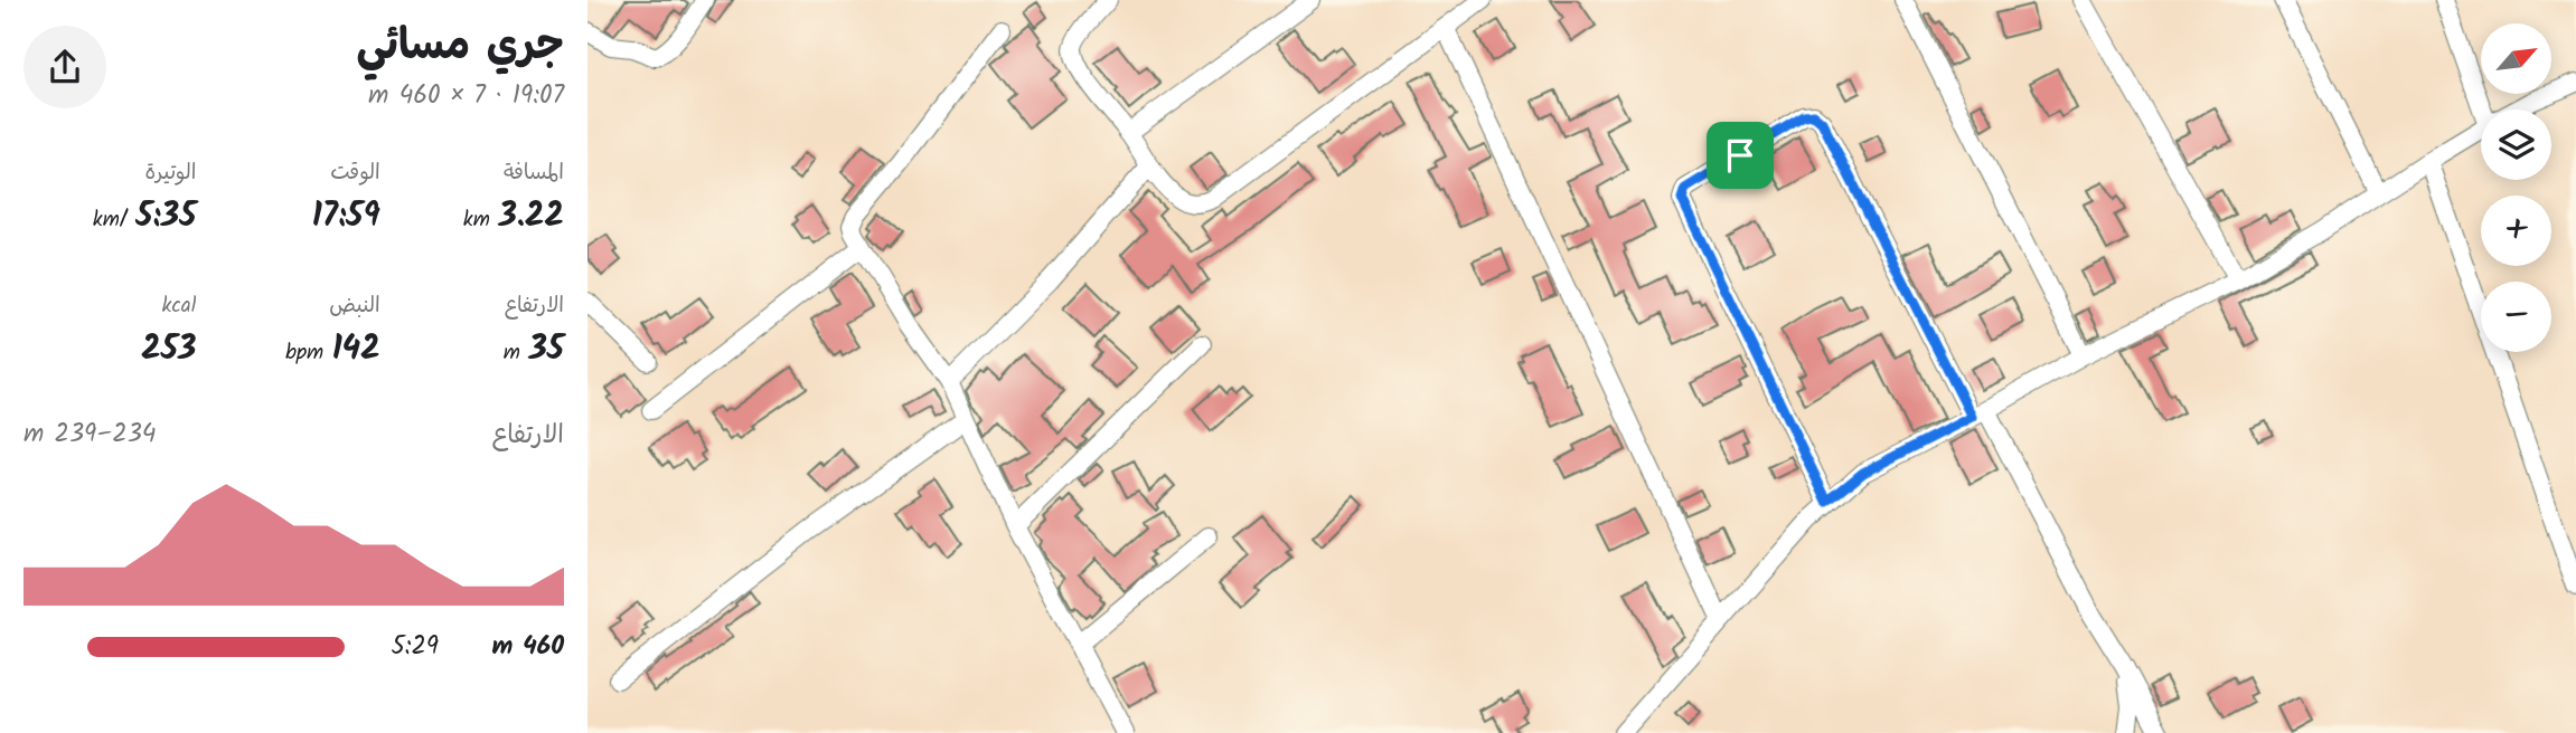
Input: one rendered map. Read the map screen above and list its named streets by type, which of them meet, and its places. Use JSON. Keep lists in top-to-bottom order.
{
  "north": "top right",
  "page": {
    "heading": ["جري مسائي", "19:07 · 7 × 460 m"],
    "map_buttons": ["+", "−"],
    "stats": [
      ["المسافة", "3.22 km"],
      ["الوقت", "17:59"],
      ["الوتيرة", "5:35 /km"],
      ["الارتفاع", "35 m"],
      ["النبض", "142 bpm"],
      ["kcal", "253"]
    ],
    "chart": ["الارتفاع", "234–239 m"],
    "list": [
      {
        "name": "460 m",
        "note": "5:29"
      }
    ]
  }
}
